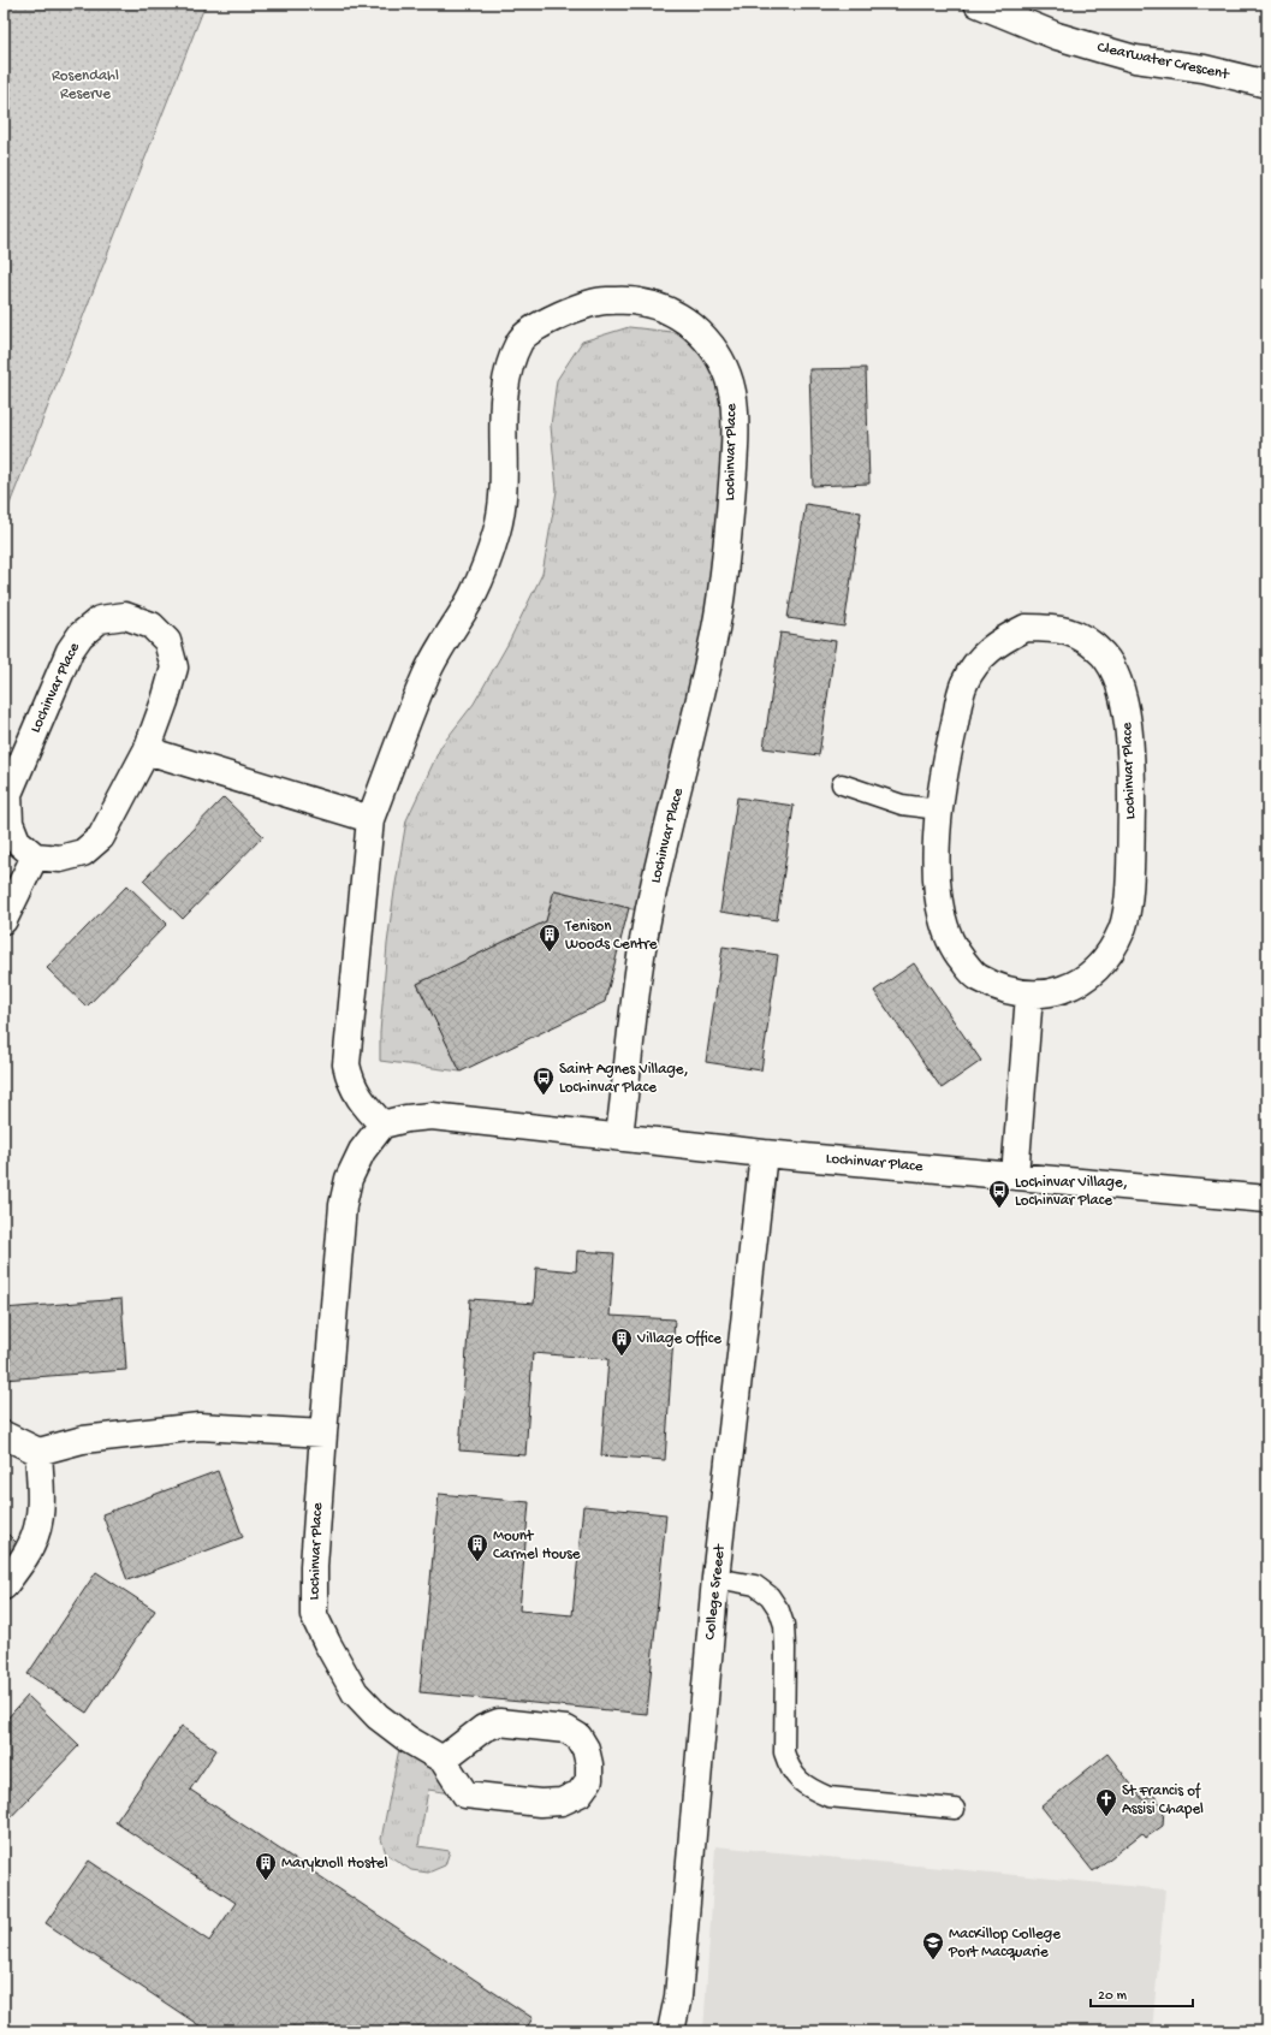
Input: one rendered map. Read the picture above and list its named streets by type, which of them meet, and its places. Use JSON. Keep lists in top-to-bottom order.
{
  "streets": {
    "street": ["Clearwater Crescent", "Lochinvar Place", "College Sreeet"]
  },
  "crossings": [
    ["Lochinvar Place", "College Sreeet"]
  ],
  "parks": ["Rosendahl Reserve"],
  "places": {
    "building": [
      "Tenison Woods Centre",
      "Village Office",
      "Mount Carmel House",
      "Maryknoll Hostel"
    ],
    "bus stop": ["Saint Agnes Village, Lochinvar Place", "Lochinvar Village, Lochinvar Place"],
    "church": ["St Francis of Assisi Chapel"],
    "school or university": ["MacKillop College Port Macquarie"]
  },
  "scale_bar": "20 m"
}
